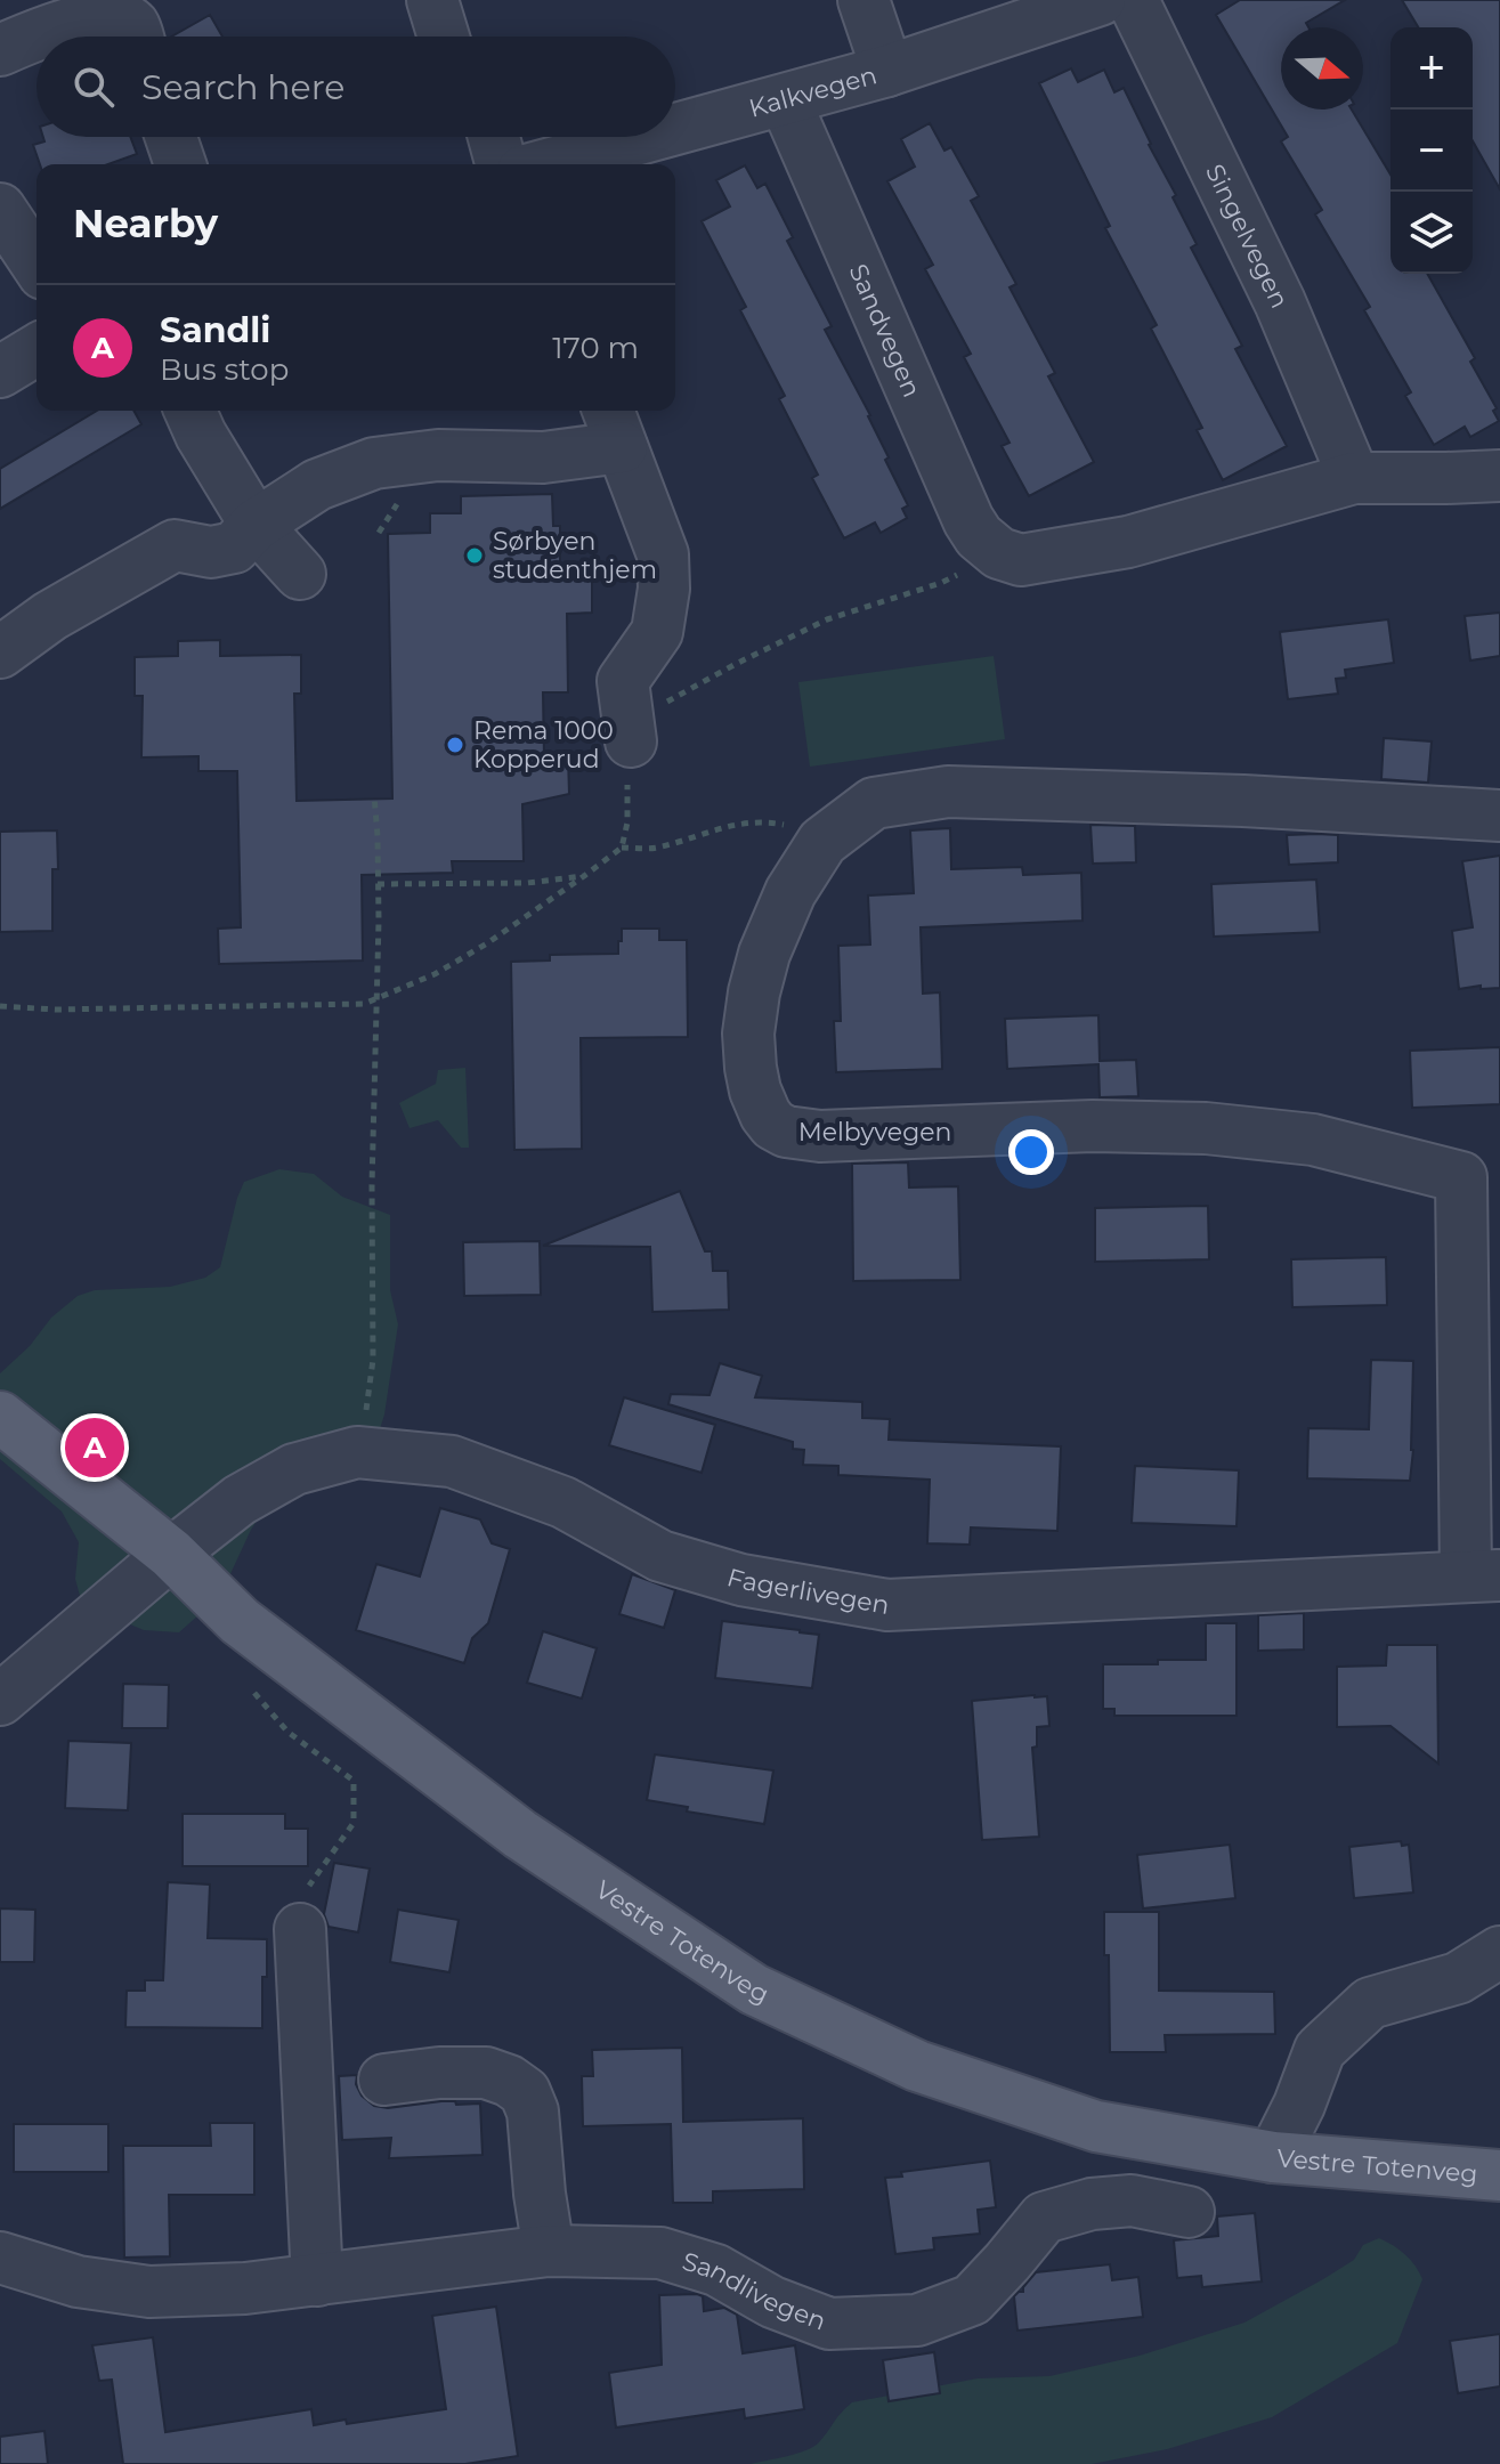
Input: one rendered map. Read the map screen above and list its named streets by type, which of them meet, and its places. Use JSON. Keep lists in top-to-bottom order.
{
  "streets": {
    "main road": ["Vestre Totenveg"],
    "street": [
      "Kalkvegen",
      "Singelvegen",
      "Sandvegen",
      "Melbyvegen",
      "Fagerlivegen",
      "Sandlivegen"
    ]
  },
  "crossings": [
    ["Kalkvegen", "Sandvegen"],
    ["Melbyvegen", "Fagerlivegen"],
    ["Fagerlivegen", "Vestre Totenveg"]
  ],
  "places": ["Sørbyen studenthjem", "Rema 1000 Kopperud"],
  "north": "right",
  "page": {
    "map_buttons": ["+", "−"],
    "search": "Search here",
    "heading": "Nearby",
    "list": [
      {
        "mark": "A",
        "name": "Sandli",
        "note": "Bus stop",
        "value": "170 m"
      }
    ],
    "pins": "A"
  }
}
